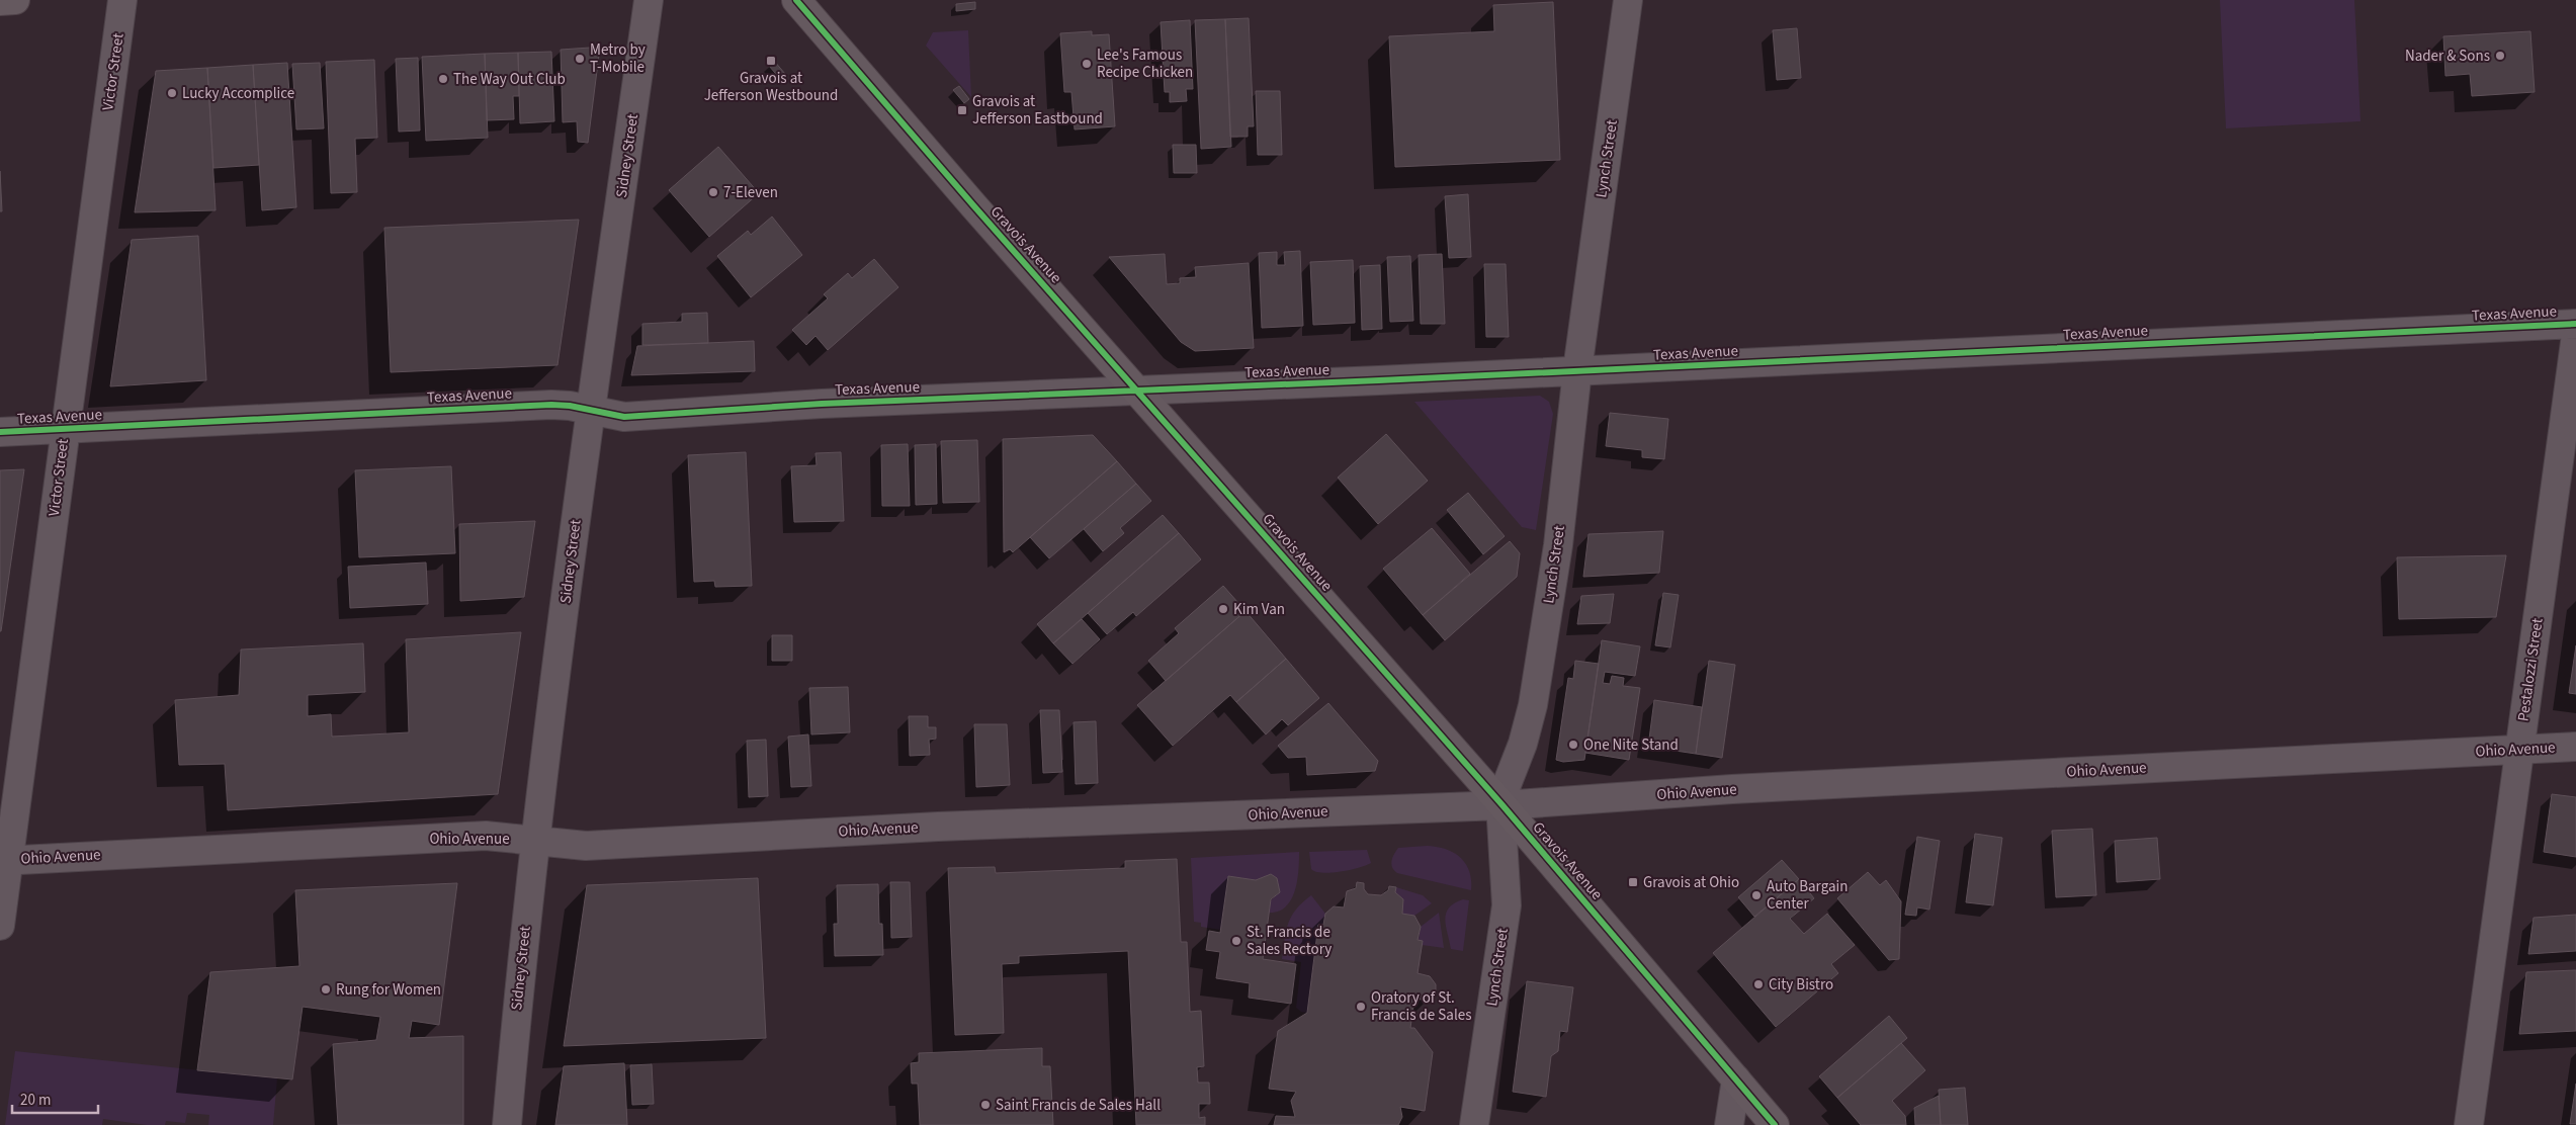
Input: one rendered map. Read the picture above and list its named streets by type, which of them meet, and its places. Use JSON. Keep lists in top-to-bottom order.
{
  "streets": {
    "main road": ["Gravois Avenue"],
    "street": [
      "Victor Street",
      "Sidney Street",
      "Lynch Street",
      "Texas Avenue",
      "Pestalozzi Street",
      "Ohio Avenue"
    ]
  },
  "crossings": [
    ["Victor Street", "Texas Avenue"],
    ["Victor Street", "Ohio Avenue"],
    ["Sidney Street", "Texas Avenue"],
    ["Sidney Street", "Ohio Avenue"],
    ["Lynch Street", "Gravois Avenue"],
    ["Lynch Street", "Texas Avenue"],
    ["Lynch Street", "Ohio Avenue"],
    ["Gravois Avenue", "Texas Avenue"],
    ["Gravois Avenue", "Ohio Avenue"],
    ["Pestalozzi Street", "Ohio Avenue"]
  ],
  "places": {
    "other": [
      "Nader & Sons",
      "Metro by T-Mobile",
      "Lee's Famous Recipe Chicken",
      "The Way Out Club",
      "Lucky Accomplice",
      "7-Eleven",
      "Kim Van",
      "One Nite Stand",
      "Auto Bargain Center",
      "St. Francis de Sales Rectory",
      "City Bistro",
      "Rung for Women",
      "Oratory of St. Francis de Sales",
      "Saint Francis de Sales Hall"
    ],
    "transit": ["Gravois at Jefferson Westbound", "Gravois at Jefferson Eastbound", "Gravois at Ohio"]
  },
  "scale_bar": "20 m"
}
